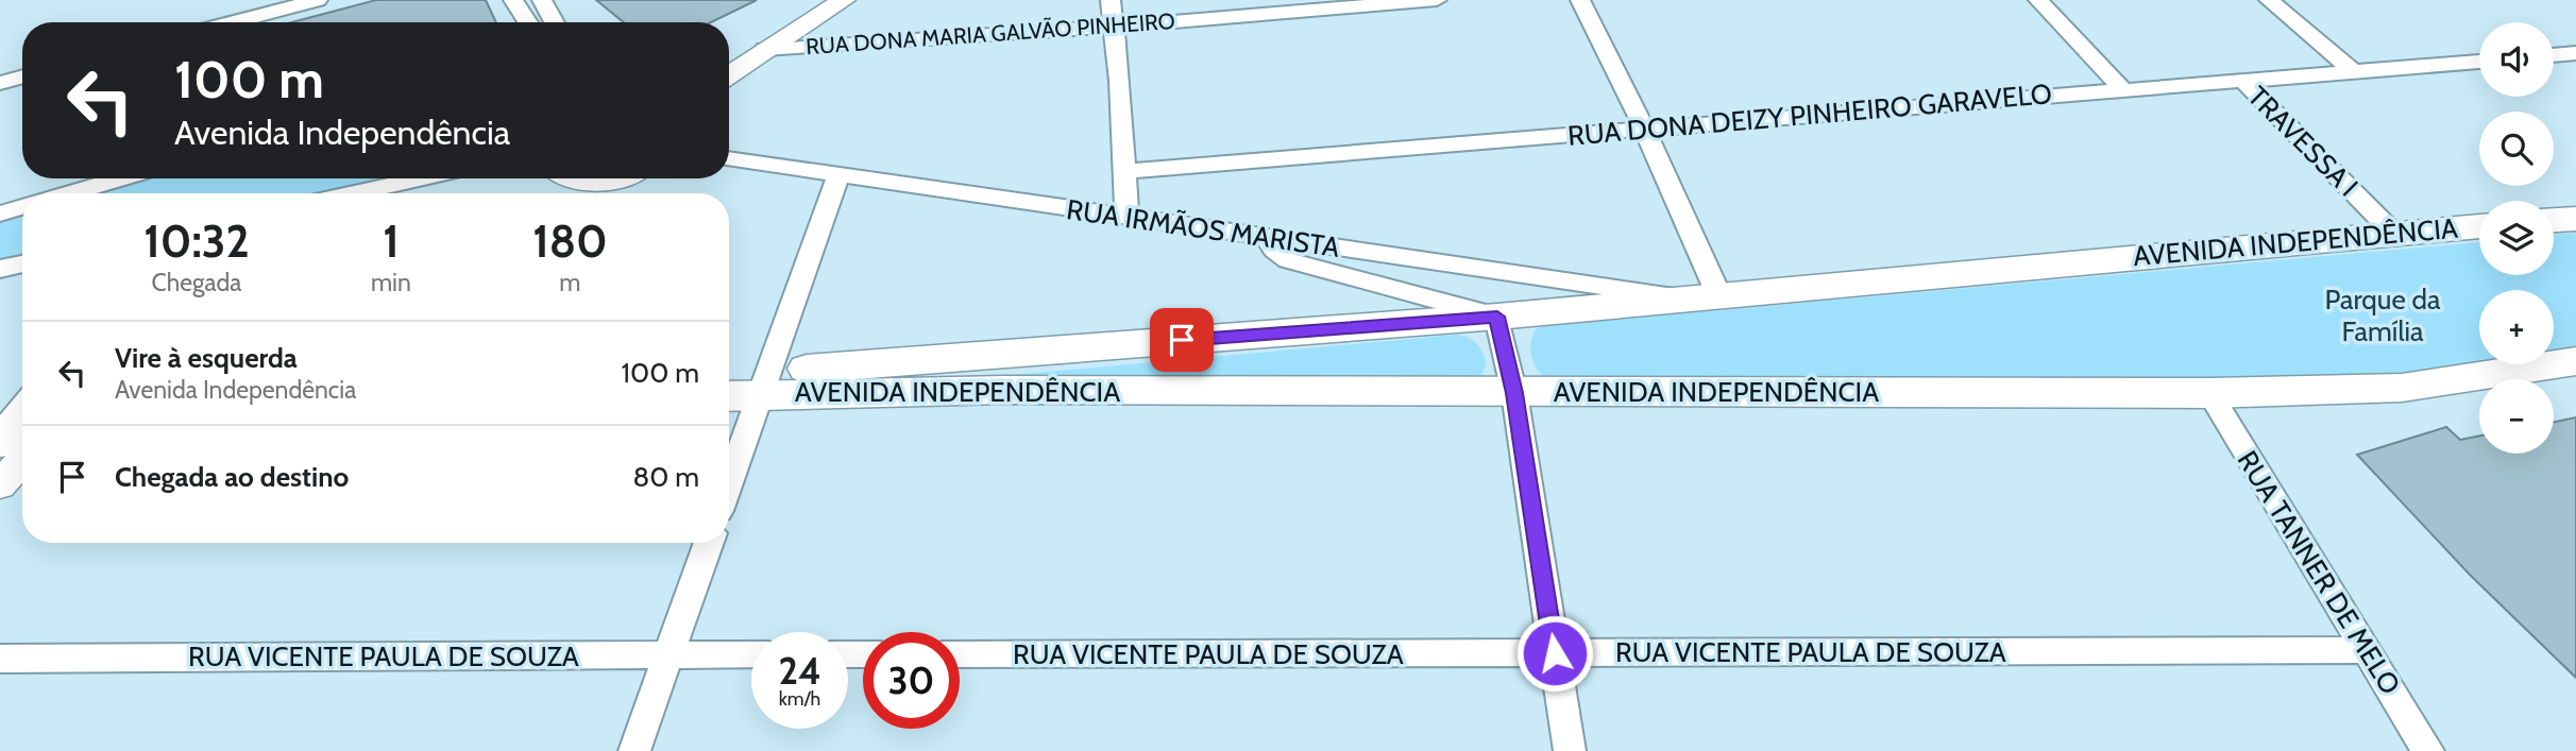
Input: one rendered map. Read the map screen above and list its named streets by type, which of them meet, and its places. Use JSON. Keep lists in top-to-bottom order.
{
  "streets": {
    "main road": ["AVENIDA INDEPENDÊNCIA"],
    "street": [
      "RUA DONA MARIA GALVÃO PINHEIRO",
      "RUA DONA DEIZY PINHEIRO GARAVELO",
      "TRAVESSA I",
      "RUA IRMÃOS MARISTA",
      "RUA TANNER DE MELO",
      "RUA VICENTE PAULA DE SOUZA"
    ]
  },
  "crossings": [
    ["RUA DONA DEIZY PINHEIRO GARAVELO", "TRAVESSA I"],
    ["TRAVESSA I", "AVENIDA INDEPENDÊNCIA"],
    ["RUA IRMÃOS MARISTA", "AVENIDA INDEPENDÊNCIA"],
    ["AVENIDA INDEPENDÊNCIA", "RUA TANNER DE MELO"],
    ["RUA TANNER DE MELO", "RUA VICENTE PAULA DE SOUZA"]
  ],
  "parks": ["Parque da Família"],
  "page": {
    "map_buttons": ["+", "−"],
    "turn": ["100 m", "Avenida Independência"],
    "eta": [
      "10:32",
      "Chegada",
      "1",
      "min",
      "180",
      "m"
    ],
    "list": [
      {
        "name": "Vire à esquerda",
        "note": "Avenida Independência",
        "value": "100 m"
      },
      {
        "name": "Chegada ao destino",
        "value": "80 m"
      }
    ],
    "speed": "24 km/h",
    "limit": "30"
  }
}
